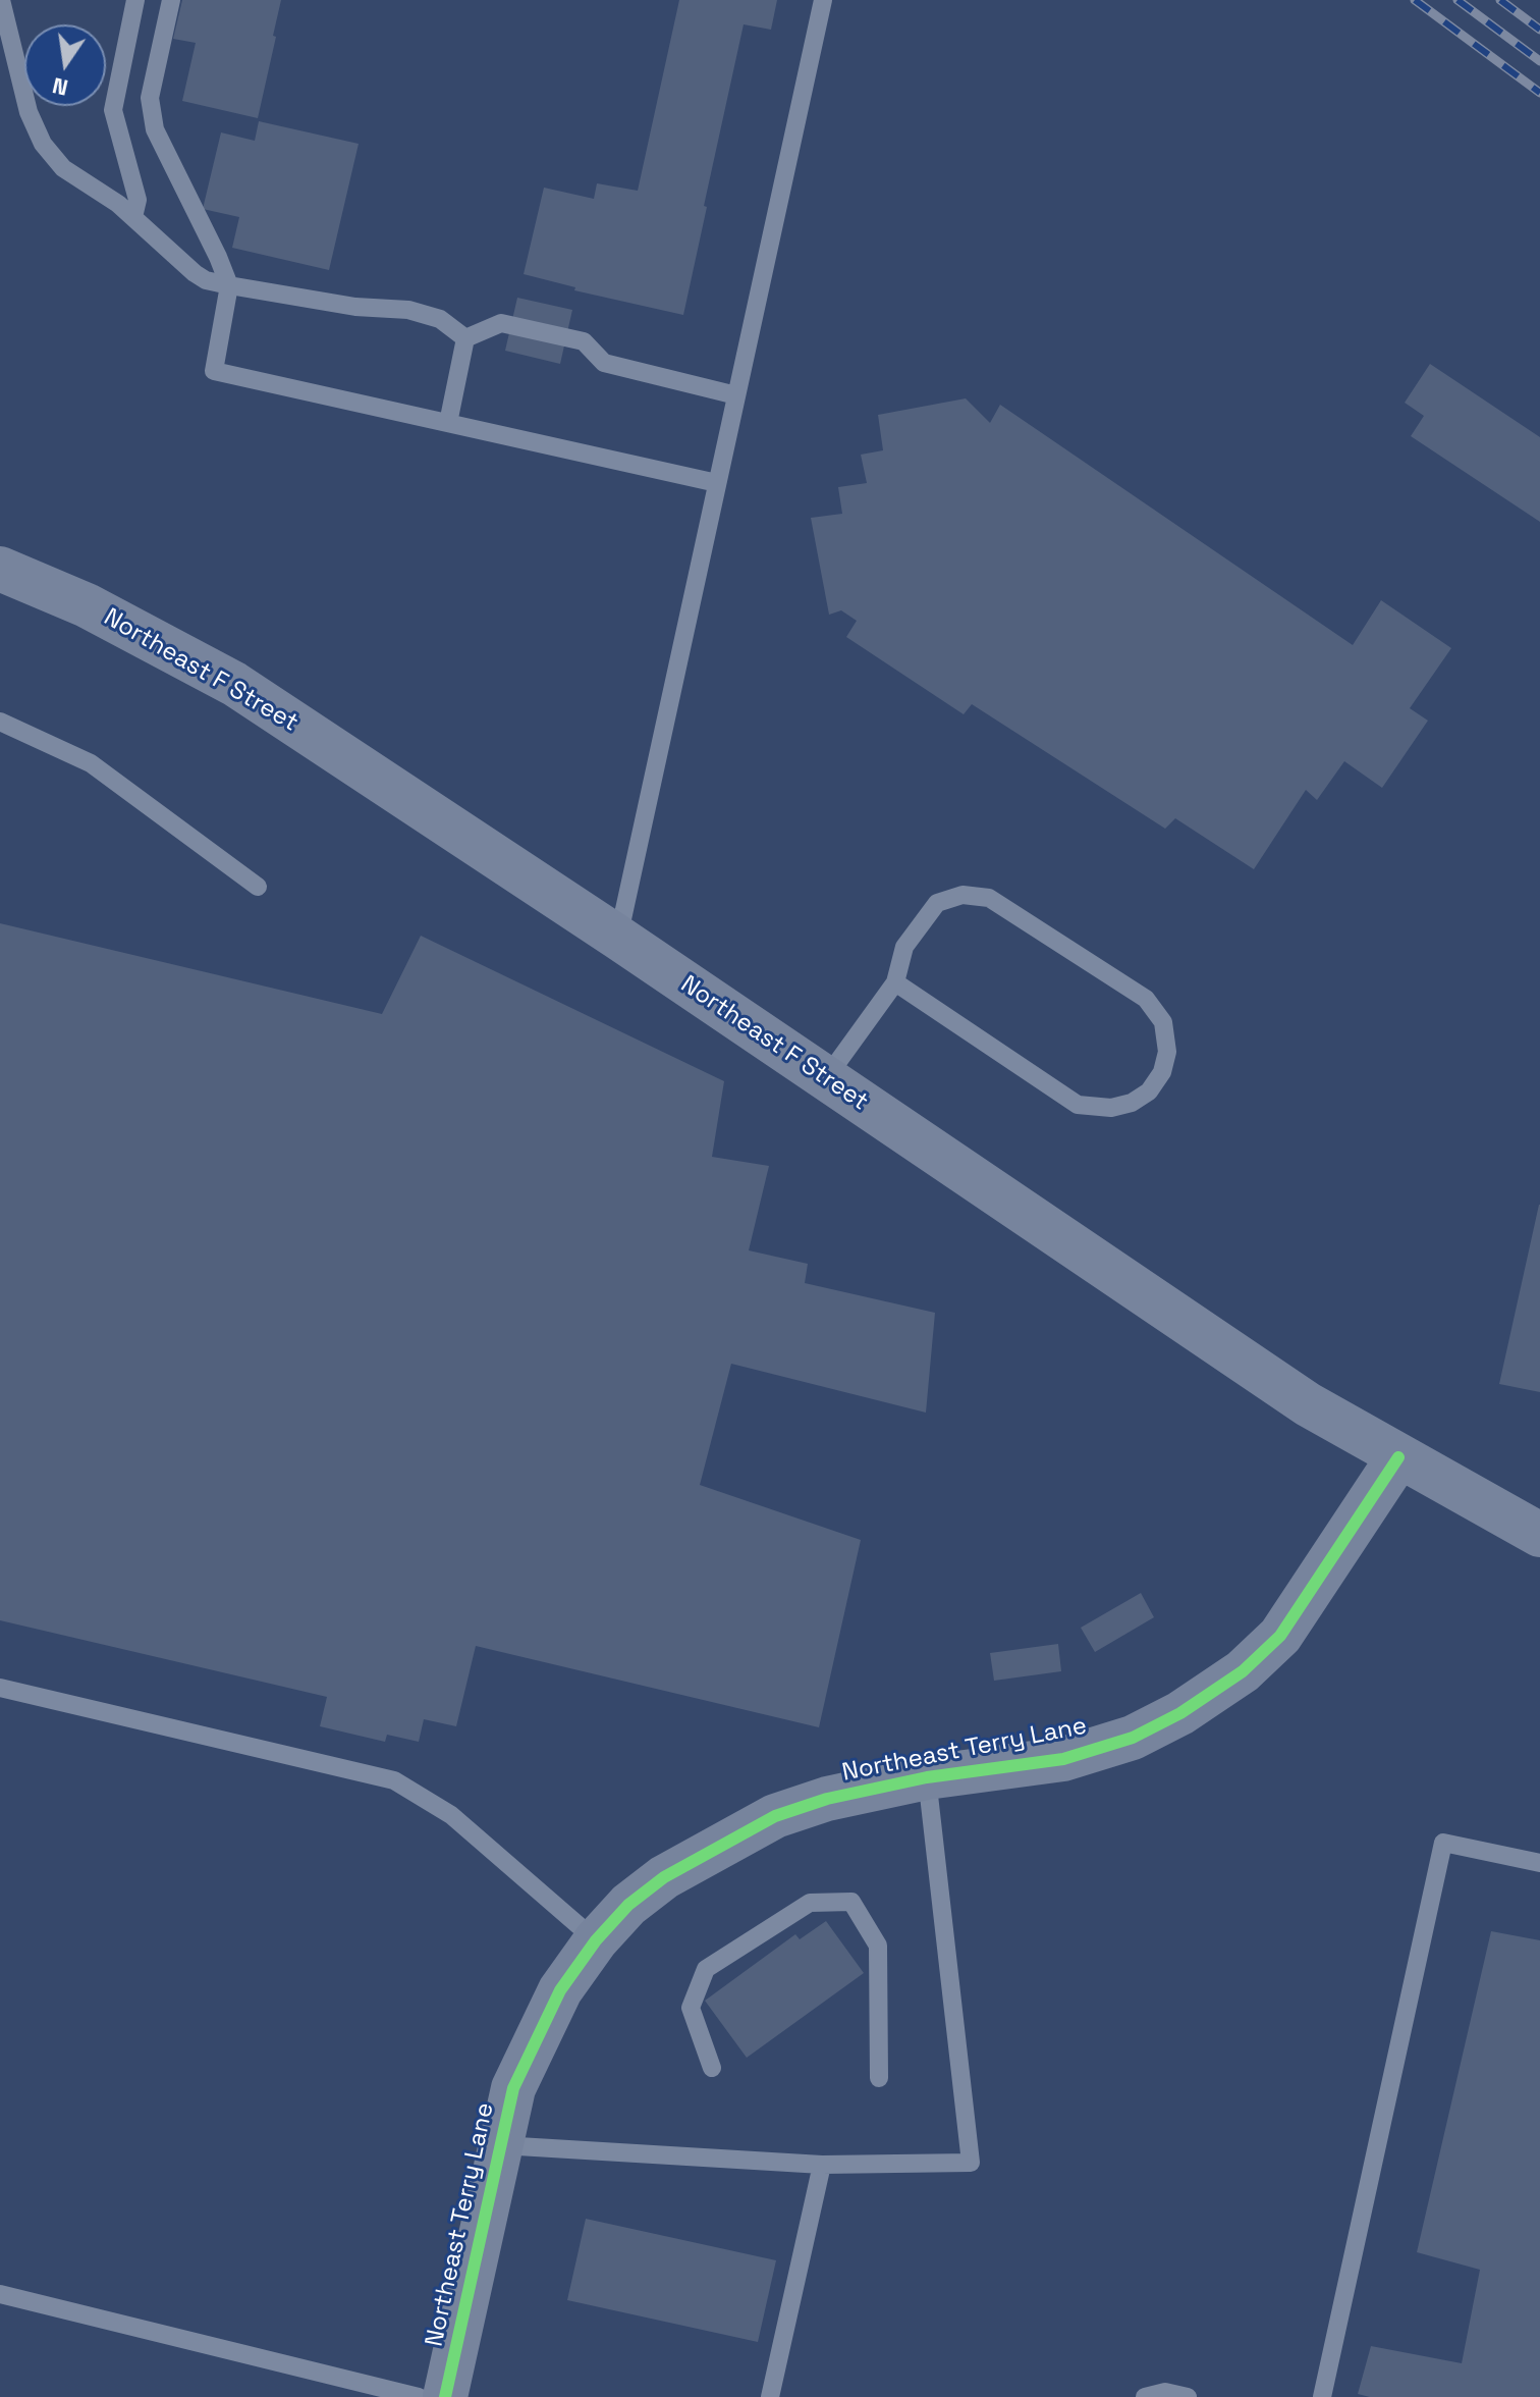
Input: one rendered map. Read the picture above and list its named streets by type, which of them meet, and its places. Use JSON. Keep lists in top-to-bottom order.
{
  "streets": {
    "main road": ["Northeast F Street", "Northeast Terry Lane"]
  },
  "crossings": [
    ["Northeast F Street", "Northeast Terry Lane"]
  ],
  "north": "bottom"
}
